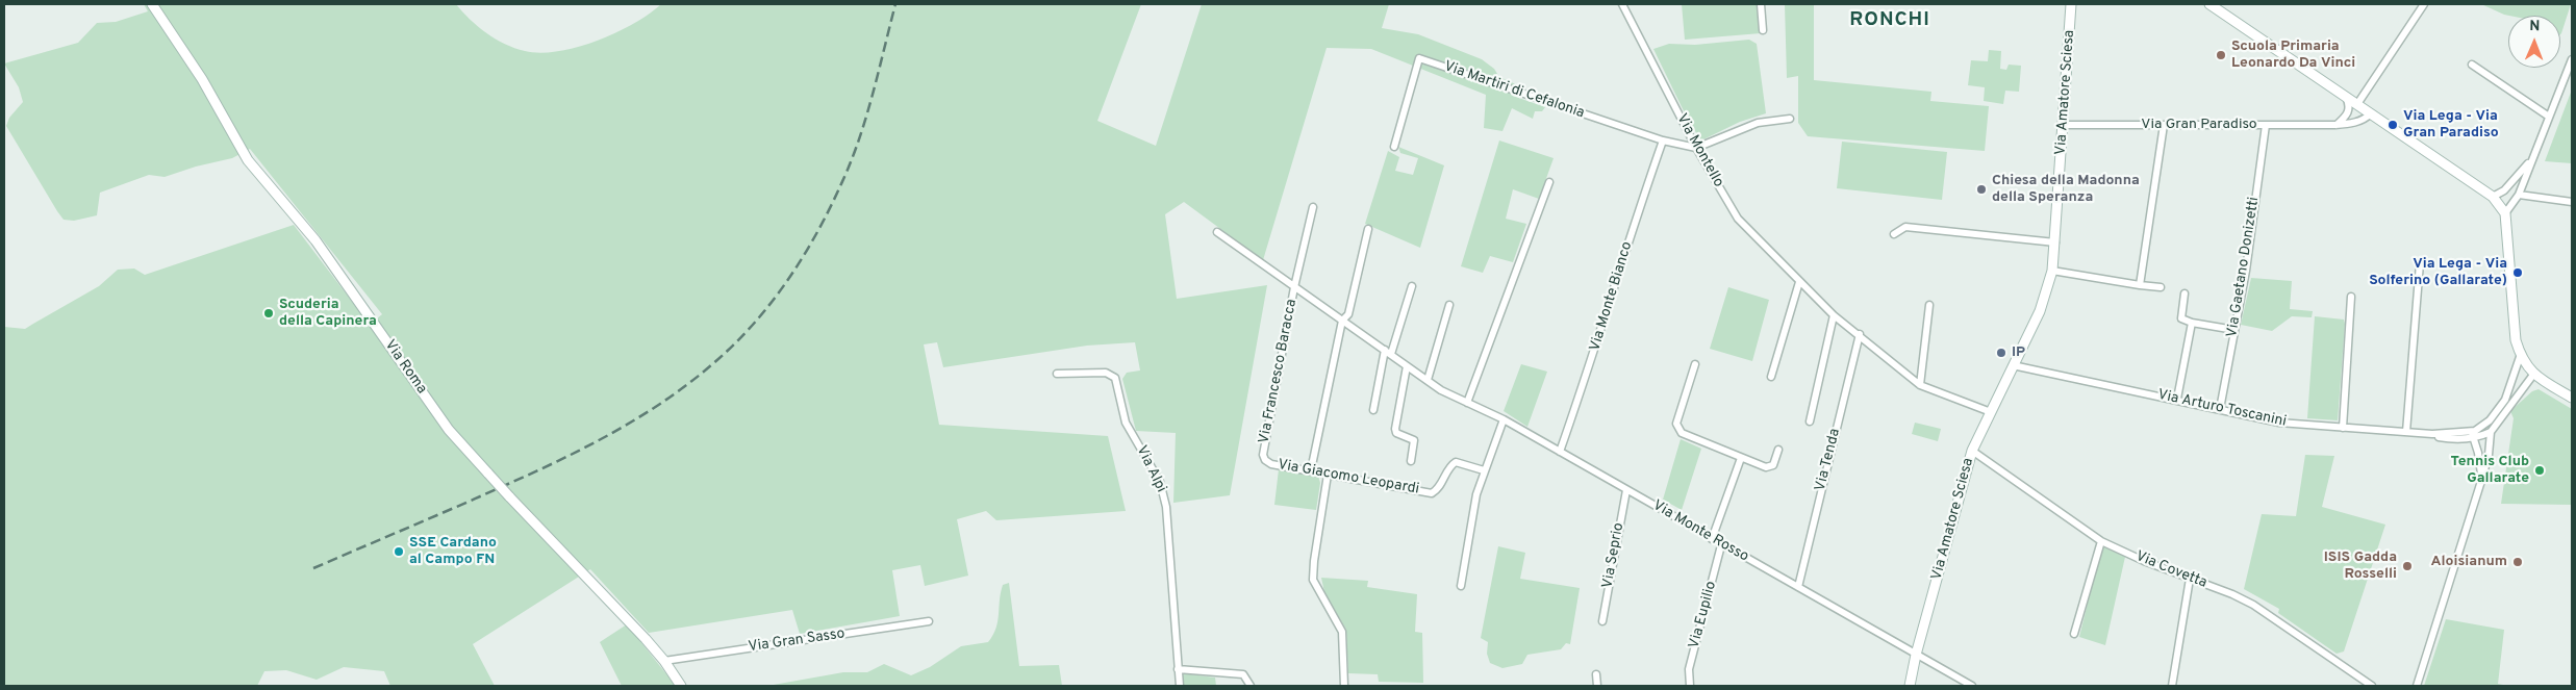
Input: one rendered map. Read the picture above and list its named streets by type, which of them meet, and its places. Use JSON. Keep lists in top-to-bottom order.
{
  "streets": {
    "street": [
      "Via Martiri di Cefalonia",
      "Via Amatore Sciesa",
      "Via Gran Paradiso",
      "Via Montello",
      "Via Gaetano Donizetti",
      "Via Monte Bianco",
      "Via Roma",
      "Via Francesco Baracca",
      "Via Arturo Toscanini",
      "Via Tenda",
      "Via Alpi",
      "Via Giacomo Leopardi",
      "Via Monte Rosso",
      "Via Seprio",
      "Via Covetta",
      "Via Eupilio",
      "Via Gran Sasso"
    ]
  },
  "crossings": [
    ["Via Martiri di Cefalonia", "Via Montello"],
    ["Via Martiri di Cefalonia", "Via Monte Bianco"],
    ["Via Amatore Sciesa", "Via Gran Paradiso"],
    ["Via Amatore Sciesa", "Via Montello"],
    ["Via Amatore Sciesa", "Via Arturo Toscanini"],
    ["Via Amatore Sciesa", "Via Monte Rosso"],
    ["Via Amatore Sciesa", "Via Covetta"],
    ["Via Gran Paradiso", "Via Gaetano Donizetti"],
    ["Via Montello", "Via Tenda"],
    ["Via Gaetano Donizetti", "Via Arturo Toscanini"],
    ["Via Monte Bianco", "Via Monte Rosso"],
    ["Via Roma", "Via Gran Sasso"],
    ["Via Francesco Baracca", "Via Giacomo Leopardi"],
    ["Via Francesco Baracca", "Via Monte Rosso"],
    ["Via Tenda", "Via Monte Rosso"],
    ["Via Monte Rosso", "Via Seprio"],
    ["Via Monte Rosso", "Via Eupilio"]
  ],
  "districts": ["RONCHI"],
  "places": [
    "Scuola Primaria Leonardo Da Vinci",
    "Via Lega - Via Gran Paradiso",
    "Chiesa della Madonna della Speranza",
    "Via Lega - Via Solferino (Gallarate)",
    "Scuderia della Capinera",
    "IP",
    "Tennis Club Gallarate",
    "SSE Cardano al Campo FN",
    "Aloisianum",
    "ISIS Gadda Rosselli"
  ],
  "north": "top"
}
